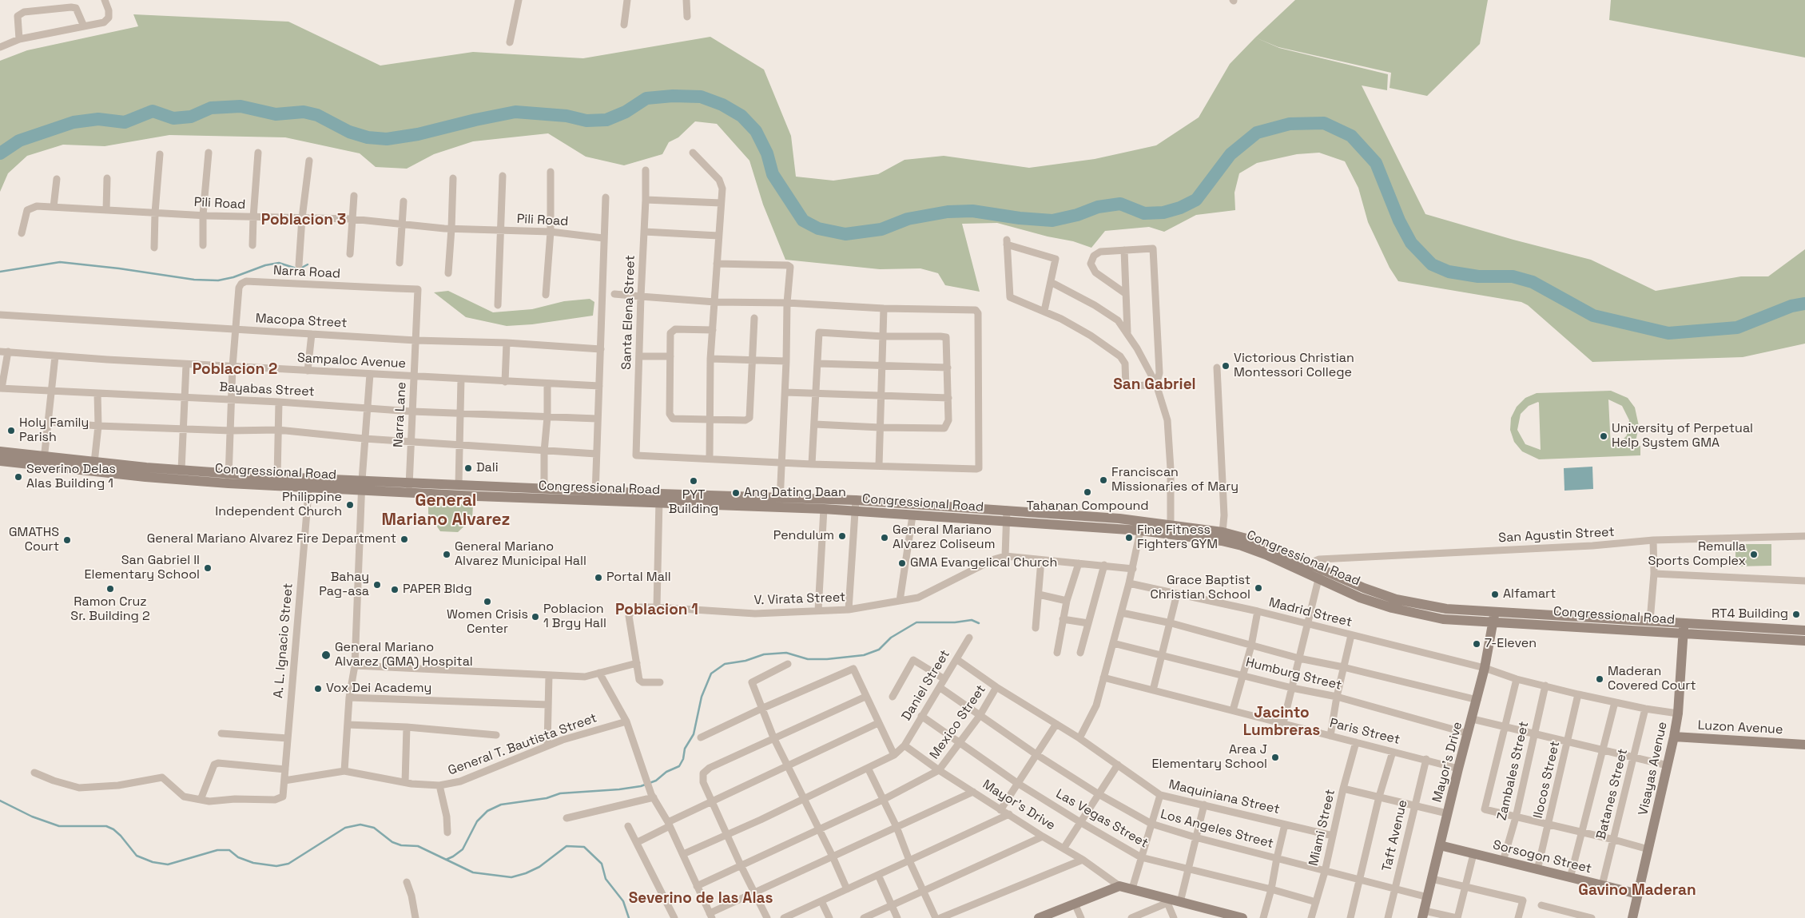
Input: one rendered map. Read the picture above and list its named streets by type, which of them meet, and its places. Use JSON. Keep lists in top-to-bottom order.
{
  "streets": {
    "main road": [
      "Congressional Road",
      "Luzon Avenue",
      "Mayor's Drive",
      "Visayas Avenue",
      "Sorsogon Street"
    ],
    "street": [
      "Pili Road",
      "Narra Road",
      "Santa Elena Street",
      "Macopa Street",
      "Sampaloc Avenue",
      "Bayabas Street",
      "Narra Lane",
      "San Agustin Street",
      "V. Virata Street",
      "Madrid Street",
      "A. L. Ignacio Street",
      "Humburg Street",
      "Daniel Street",
      "Mexico Street",
      "Paris Street",
      "General T. Bautista Street",
      "Zambales Street",
      "Ilocos Street",
      "Batanes Street",
      "Maquiniana Street",
      "Las Vegas Street",
      "Miami Street",
      "Los Angeles Street",
      "Taft Avenue"
    ]
  },
  "crossings": [
    ["Narra Road", "Macopa Street"],
    ["Narra Road", "Narra Lane"],
    ["Macopa Street", "Narra Lane"],
    ["Sampaloc Avenue", "Narra Lane"],
    ["Bayabas Street", "Narra Lane"],
    ["Narra Lane", "Congressional Road"],
    ["Congressional Road", "San Agustin Street"],
    ["Congressional Road", "A. L. Ignacio Street"],
    ["Congressional Road", "Mayor's Drive"],
    ["Congressional Road", "Visayas Avenue"],
    ["Madrid Street", "Mayor's Drive"],
    ["A. L. Ignacio Street", "General T. Bautista Street"],
    ["Humburg Street", "Mayor's Drive"],
    ["Daniel Street", "Mayor's Drive"],
    ["Daniel Street", "Maquiniana Street"],
    ["Daniel Street", "Las Vegas Street"],
    ["Daniel Street", "Los Angeles Street"],
    ["Mexico Street", "Mayor's Drive"],
    ["Mexico Street", "Maquiniana Street"],
    ["Mexico Street", "Las Vegas Street"],
    ["Mexico Street", "Los Angeles Street"],
    ["Luzon Avenue", "Visayas Avenue"],
    ["Paris Street", "Mayor's Drive"],
    ["Paris Street", "Miami Street"],
    ["Paris Street", "Taft Avenue"],
    ["Mayor's Drive", "Los Angeles Street"],
    ["Mayor's Drive", "Sorsogon Street"],
    ["Visayas Avenue", "Sorsogon Street"],
    ["Zambales Street", "Sorsogon Street"],
    ["Ilocos Street", "Sorsogon Street"],
    ["Batanes Street", "Sorsogon Street"],
    ["Maquiniana Street", "Miami Street"],
    ["Las Vegas Street", "Miami Street"],
    ["Miami Street", "Los Angeles Street"],
    ["Los Angeles Street", "Taft Avenue"]
  ],
  "districts": [
    "Poblacion 3",
    "Poblacion 2",
    "San Gabriel",
    "General Mariano Alvarez",
    "Poblacion 1",
    "Jacinto Lumbreras",
    "Gavino Maderan",
    "Severino de las Alas"
  ],
  "places": [
    "Victorious Christian Montessori College",
    "Holy Family Parish",
    "University of Perpetual Help System GMA",
    "Dali",
    "Severino Delas Alas Building 1",
    "Franciscan Missionaries of Mary",
    "PYT Building",
    "Tahanan Compound",
    "Ang Dating Daan",
    "Philippine Independent Church",
    "Pendulum",
    "General Mariano Alvarez Coliseum",
    "Fine Fitness Fighters GYM",
    "General Mariano Alvarez Fire Department",
    "GMATHS Court",
    "General Mariano Alvarez Municipal Hall",
    "Remulla Sports Complex",
    "GMA Evangelical Church",
    "San Gabriel II Elementary School",
    "Portal Mall",
    "Bahay Pag-asa",
    "Grace Baptist Christian School",
    "Ramon Cruz Sr. Building 2",
    "PAPER Bldg",
    "Alfamart",
    "Women Crisis Center",
    "RT4 Building",
    "Poblacion 1 Brgy Hall",
    "7-Eleven",
    "General Mariano Alvarez (GMA) Hospital",
    "Maderan Covered Court",
    "Vox Dei Academy",
    "Area J Elementary School"
  ]
}
